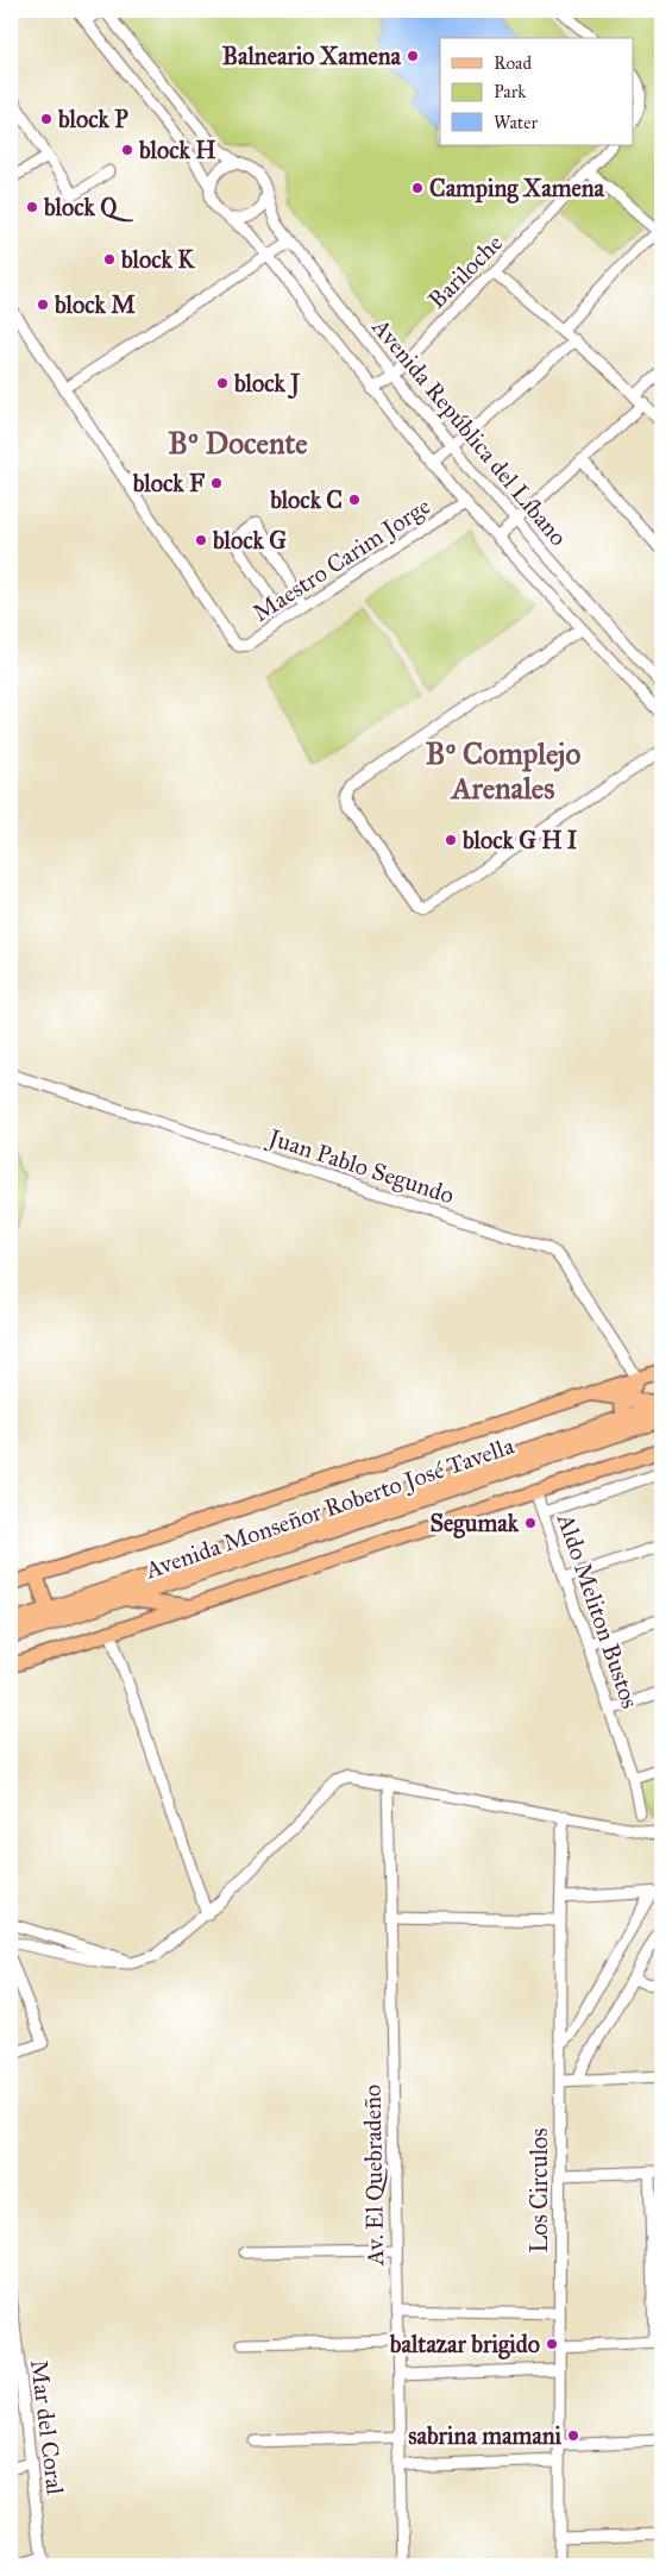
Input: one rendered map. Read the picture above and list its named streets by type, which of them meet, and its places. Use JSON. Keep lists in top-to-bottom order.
{
  "streets": {
    "highway": ["Avenida Monseñor Roberto José Tavella"],
    "street": [
      "Bariloche",
      "Avenida República del Líbano",
      "Maestro Carim Jorge",
      "Juan Pablo Segundo",
      "Aldo Meliton Bustos",
      "Av. El Quebradeño",
      "Los Circulos",
      "Mar del Coral"
    ]
  },
  "crossings": [
    ["Bariloche", "Avenida República del Líbano"],
    ["Avenida República del Líbano", "Maestro Carim Jorge"]
  ],
  "districts": ["Bº Docente", "Bº Complejo Arenales"],
  "places": [
    "Balneario Xamena",
    "block P",
    "block H",
    "Camping Xamena",
    "block Q",
    "block K",
    "block M",
    "block J",
    "block F",
    "block C",
    "block G",
    "block G H I",
    "Segumak",
    "baltazar brigido",
    "sabrina mamani"
  ],
  "legend": ["Road", "Park", "Water"]
}
